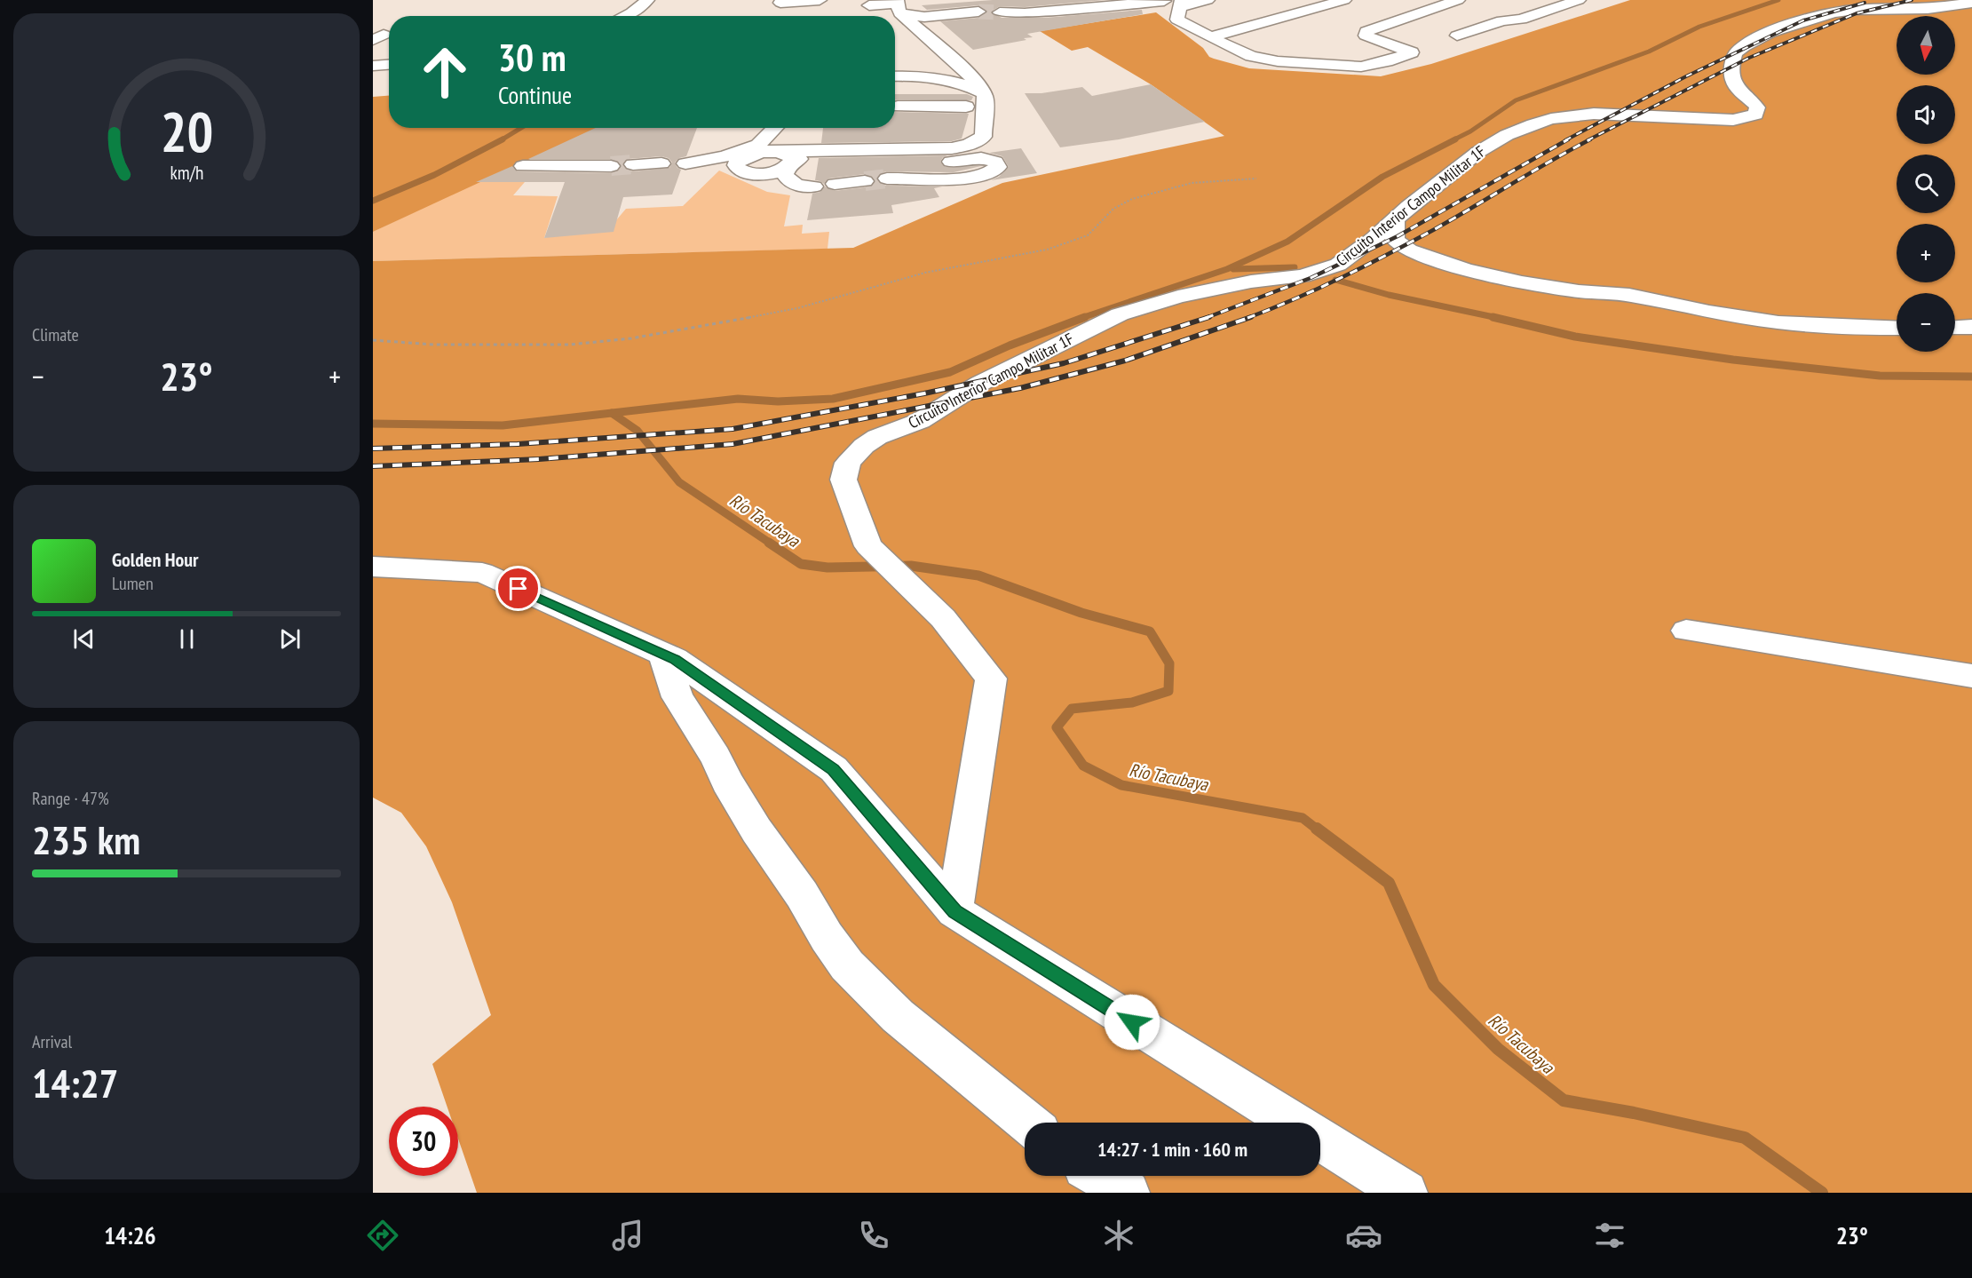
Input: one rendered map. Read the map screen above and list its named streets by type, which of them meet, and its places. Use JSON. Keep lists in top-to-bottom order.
{
  "streets": {
    "street": ["Circuito Interior Campo Militar 1F"]
  },
  "water": ["Río Tacubaya"],
  "north": "bottom",
  "page": {
    "map_buttons": ["+", "−"],
    "turn": ["30 m", "Continue"],
    "tile": [
      "Climate",
      ["Range · 47%", "235 km"],
      ["Arrival", "14:27"]
    ],
    "heat": ["−", "23°", "+"],
    "song": ["Golden Hour", "Lumen"],
    "limit": "30",
    "trip": "14:27 · 1 min · 160 m",
    "tabs": ["14:26", "23°"],
    "gauge": ["20", "km/h"]
  }
}
